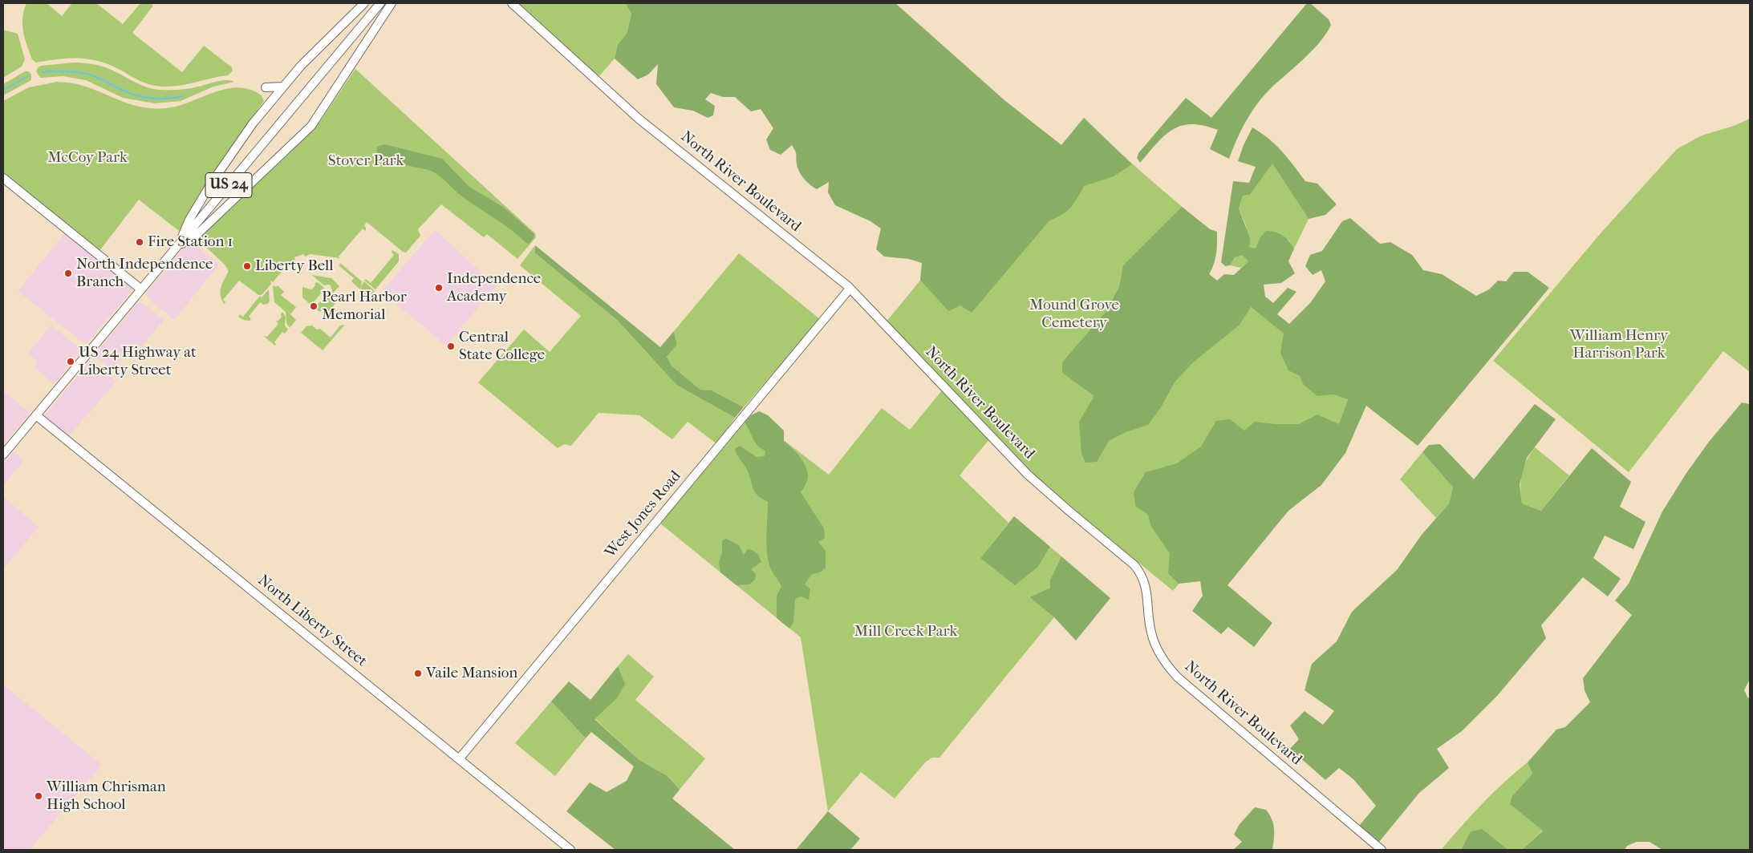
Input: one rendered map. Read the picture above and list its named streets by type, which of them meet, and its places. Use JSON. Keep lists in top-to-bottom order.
{
  "streets": {
    "main road": [
      "North River Boulevard",
      "US 24",
      "West Jones Road",
      "North Liberty Street"
    ]
  },
  "crossings": [
    ["North River Boulevard", "West Jones Road"],
    ["US 24", "North Liberty Street"],
    ["West Jones Road", "North Liberty Street"]
  ],
  "parks": [
    "McCoy Park",
    "Stover Park",
    "Mound Grove Cemetery",
    "William Henry Harrison Park",
    "Mill Creek Park"
  ],
  "places": [
    "Fire Station 1",
    "Liberty Bell",
    "North Independence Branch",
    "Independence Academy",
    "Pearl Harbor Memorial",
    "Central State College",
    "US 24 Highway at Liberty Street",
    "Vaile Mansion",
    "William Chrisman High School"
  ]
}
